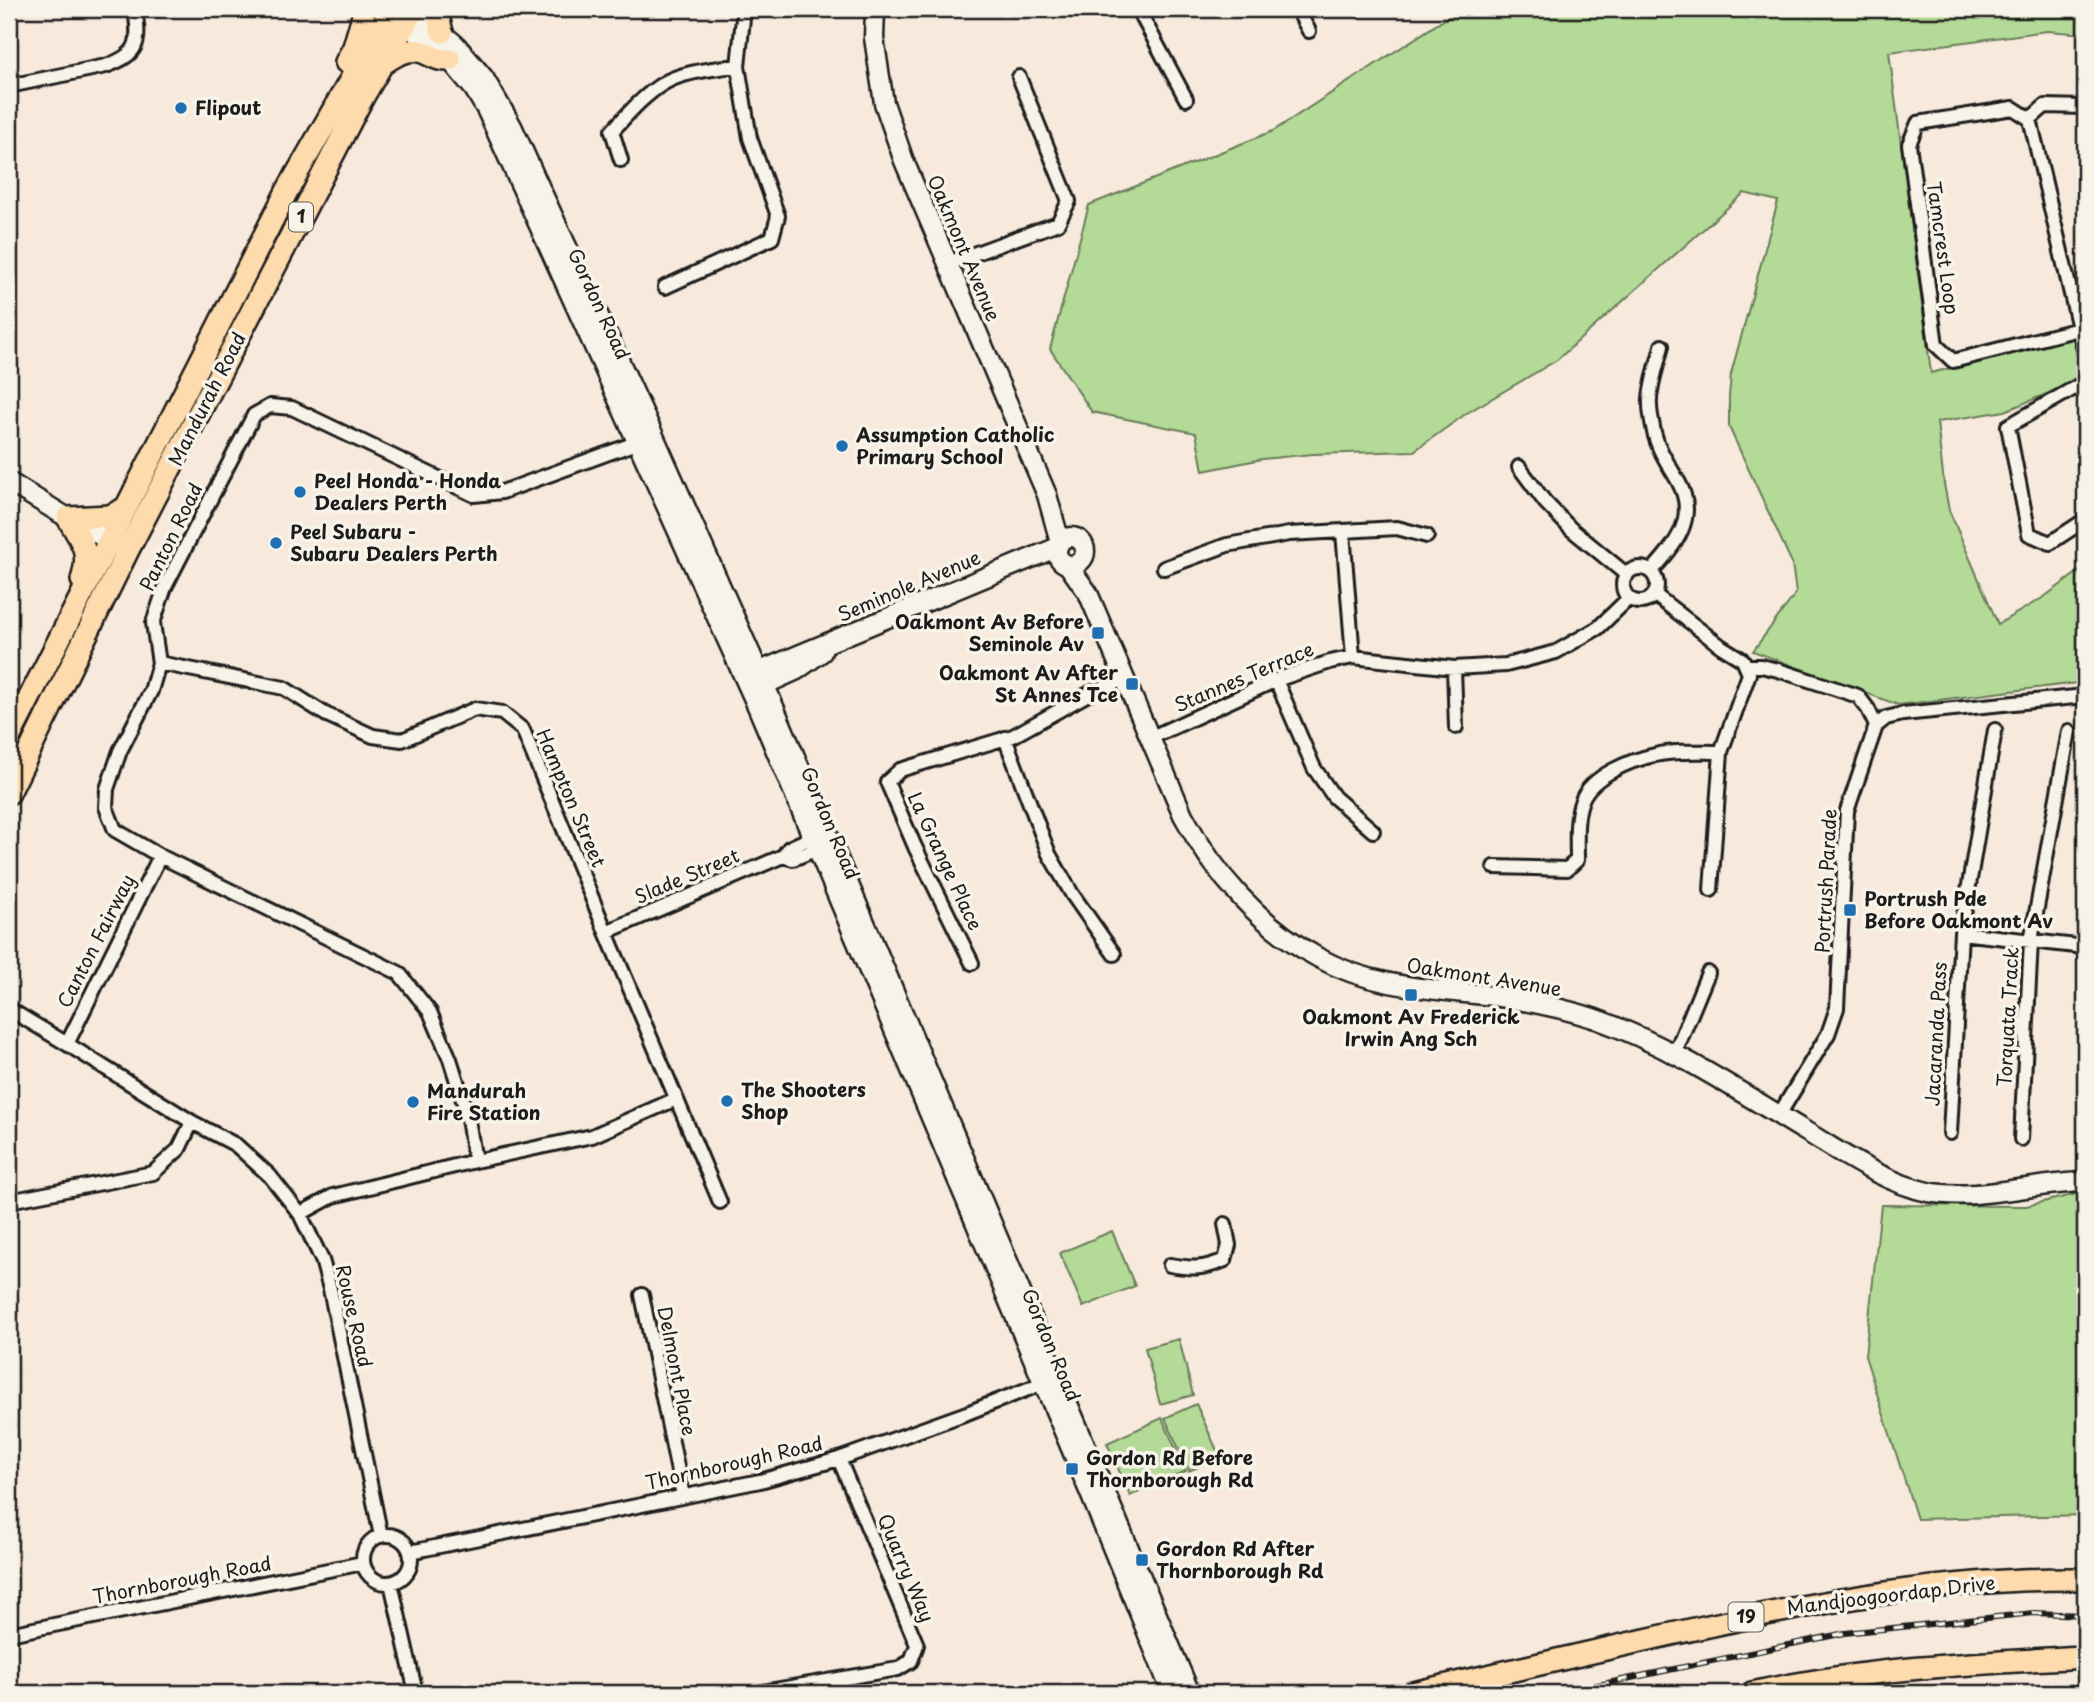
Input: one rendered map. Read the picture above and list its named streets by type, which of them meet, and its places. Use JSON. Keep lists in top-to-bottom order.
{
  "streets": {
    "highway": [
      "1",
      "Mandurah Road",
      "Mandjoogoordap Drive",
      "19"
    ],
    "street": [
      "Oakmont Avenue",
      "Tamcrest Loop",
      "Gordon Road",
      "Panton Road",
      "Seminole Avenue",
      "Stannes Terrace",
      "Hampton Street",
      "La Grange Place",
      "Slade Street",
      "Portrush Parade",
      "Canton Fairway",
      "Torquata Track",
      "Jacaranda Pass",
      "Rouse Road",
      "Delmont Place",
      "Thornborough Road",
      "Quarry Way"
    ]
  },
  "crossings": [
    ["Oakmont Avenue", "Seminole Avenue"],
    ["Oakmont Avenue", "Stannes Terrace"],
    ["Oakmont Avenue", "La Grange Place"],
    ["Oakmont Avenue", "Portrush Parade"],
    ["Gordon Road", "Mandurah Road"],
    ["Gordon Road", "Panton Road"],
    ["Gordon Road", "Seminole Avenue"],
    ["Gordon Road", "Slade Street"],
    ["Gordon Road", "Thornborough Road"],
    ["Panton Road", "Hampton Street"],
    ["Panton Road", "Canton Fairway"],
    ["Hampton Street", "Slade Street"],
    ["Canton Fairway", "Rouse Road"],
    ["Rouse Road", "Thornborough Road"],
    ["Delmont Place", "Thornborough Road"],
    ["Thornborough Road", "Quarry Way"]
  ],
  "places": {
    "other": [
      "Flipout",
      "Assumption Catholic Primary School",
      "Peel Honda - Honda Dealers Perth",
      "Peel Subaru - Subaru Dealers Perth",
      "The Shooters Shop",
      "Mandurah Fire Station"
    ],
    "transit": [
      "Oakmont Av Before Seminole Av",
      "Oakmont Av After St Annes Tce",
      "Portrush Pde Before Oakmont Av",
      "Oakmont Av Frederick Irwin Ang Sch",
      "Gordon Rd Before Thornborough Rd",
      "Gordon Rd After Thornborough Rd"
    ]
  }
}
